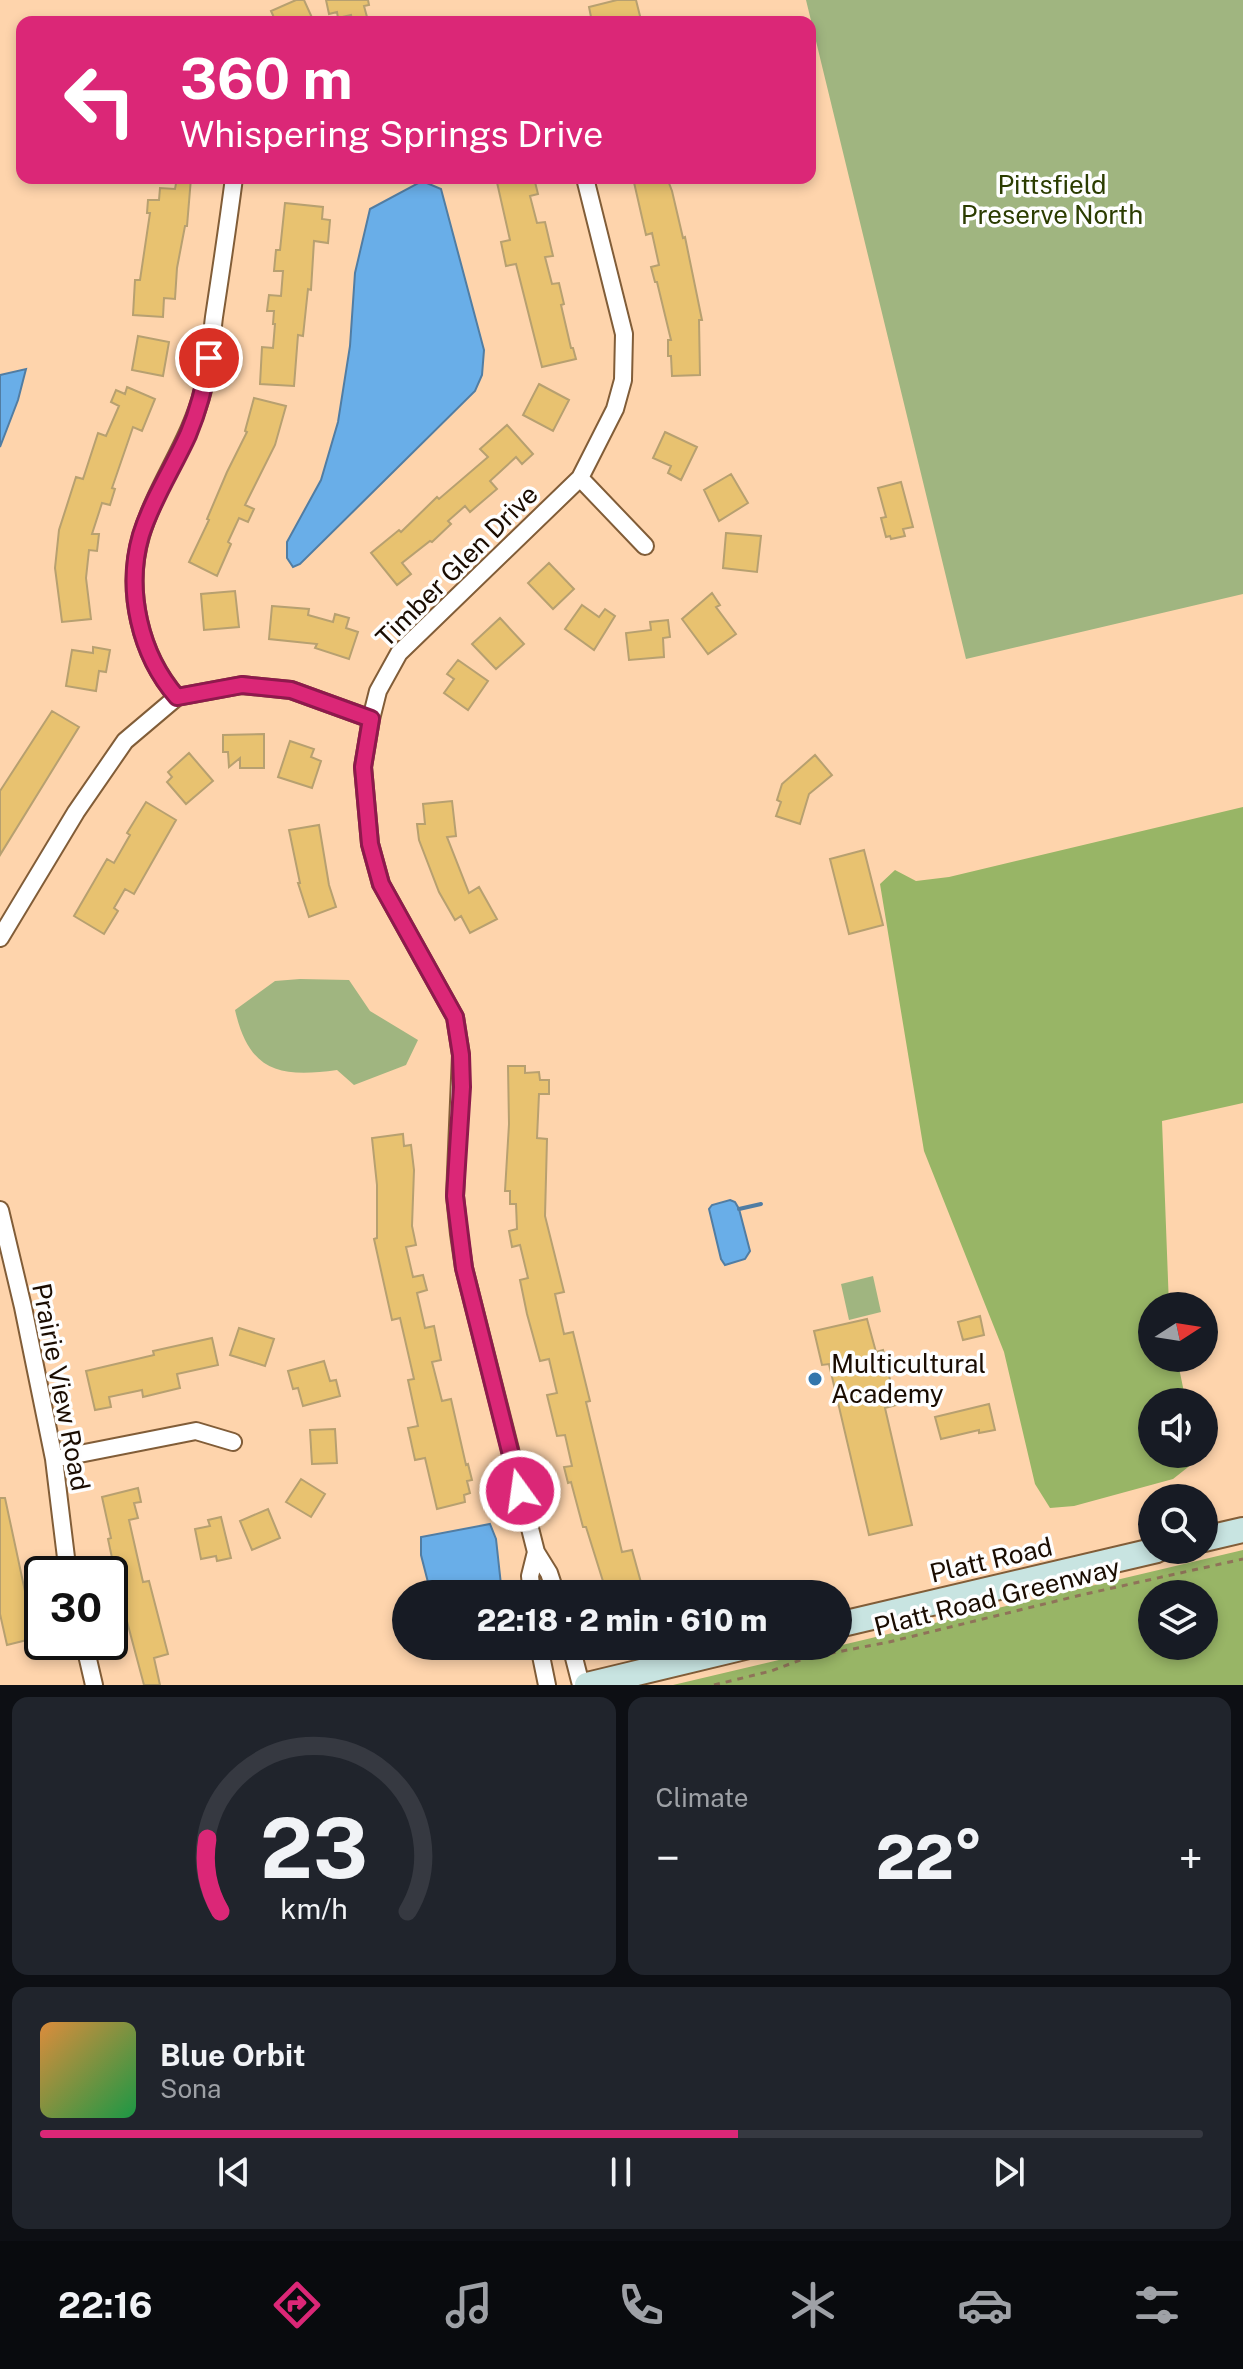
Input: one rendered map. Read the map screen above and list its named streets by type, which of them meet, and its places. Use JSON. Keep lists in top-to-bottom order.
{
  "streets": {
    "main road": ["Platt Road"],
    "street": ["Timber Glen Drive", "Prairie View Road"],
    "path": ["Platt Road Greenway"]
  },
  "parks": ["Pittsfield Preserve North"],
  "places": ["Multicultural Academy"],
  "north": "right",
  "page": {
    "turn": ["360 m", "Whispering Springs Drive"],
    "limit": "30",
    "trip": "22:18 · 2 min · 610 m",
    "tile": "Climate",
    "heat": ["−", "22°", "+"],
    "song": ["Blue Orbit", "Sona"],
    "tabs": "22:16",
    "gauge": ["23", "km/h"]
  }
}
